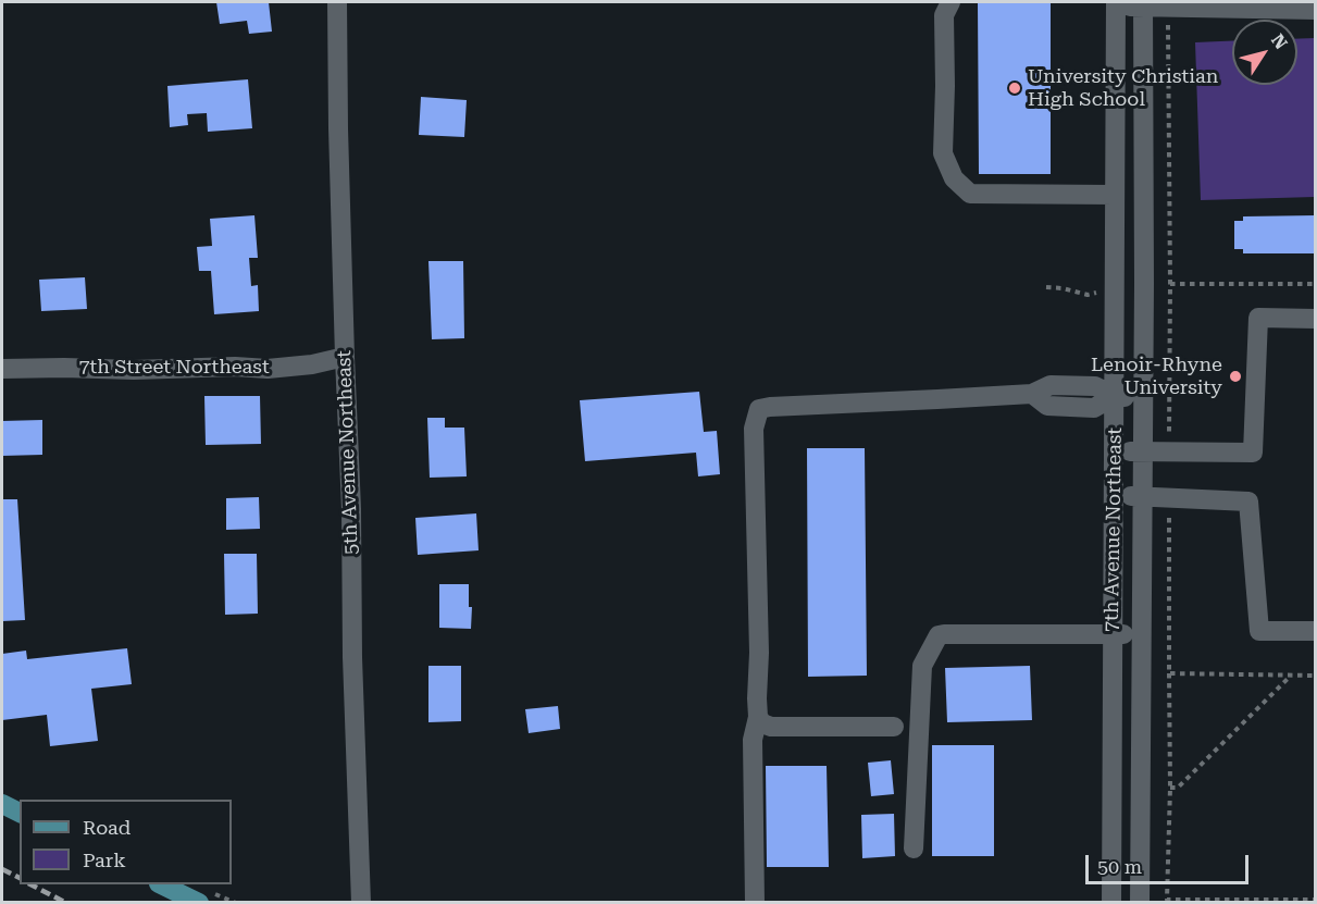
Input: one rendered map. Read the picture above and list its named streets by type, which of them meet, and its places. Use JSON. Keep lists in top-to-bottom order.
{
  "streets": {
    "street": ["7th Street Northeast", "5th Avenue Northeast", "7th Avenue Northeast"]
  },
  "crossings": [
    ["7th Street Northeast", "5th Avenue Northeast"]
  ],
  "places": ["University Christian High School", "Lenoir-Rhyne University"],
  "legend": ["Road", "Park"],
  "scale_bar": "50 m",
  "north": "top right"
}
